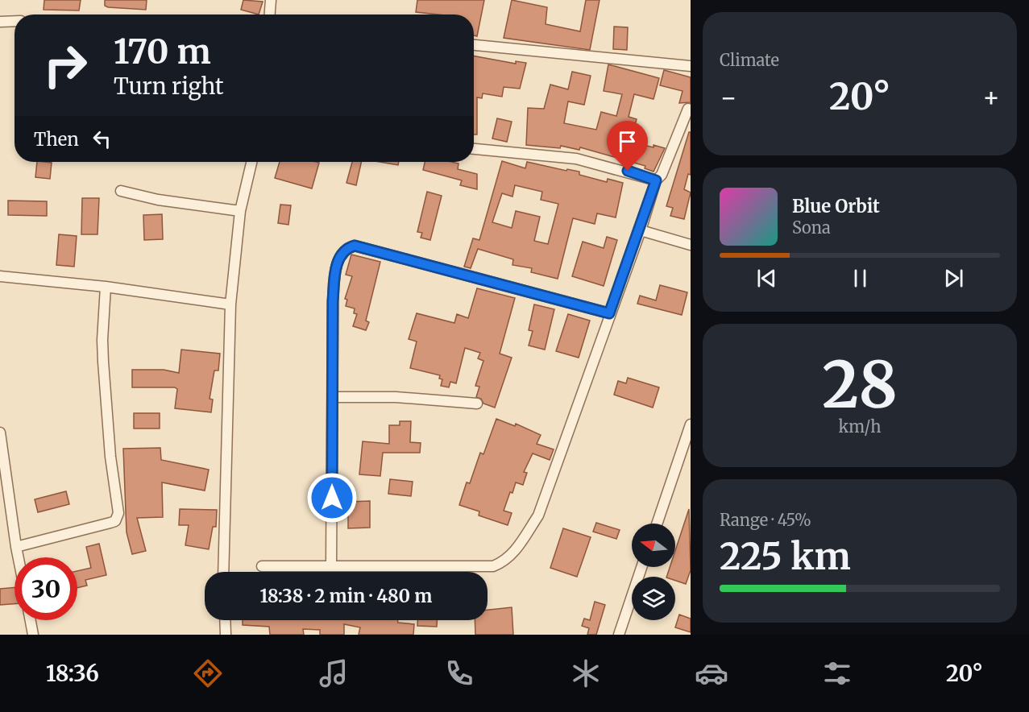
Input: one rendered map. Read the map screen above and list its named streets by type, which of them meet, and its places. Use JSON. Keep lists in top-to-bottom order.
{
  "north": "left",
  "page": {
    "tile": [
      "Climate",
      ["28", "km/h"],
      ["Range · 45%", "225 km"]
    ],
    "turn": ["170 m", "Turn right"],
    "heat": ["−", "20°", "+"],
    "then": "Then",
    "song": ["Blue Orbit", "Sona"],
    "limit": "30",
    "trip": "18:38 · 2 min · 480 m",
    "tabs": ["18:36", "20°"]
  }
}
